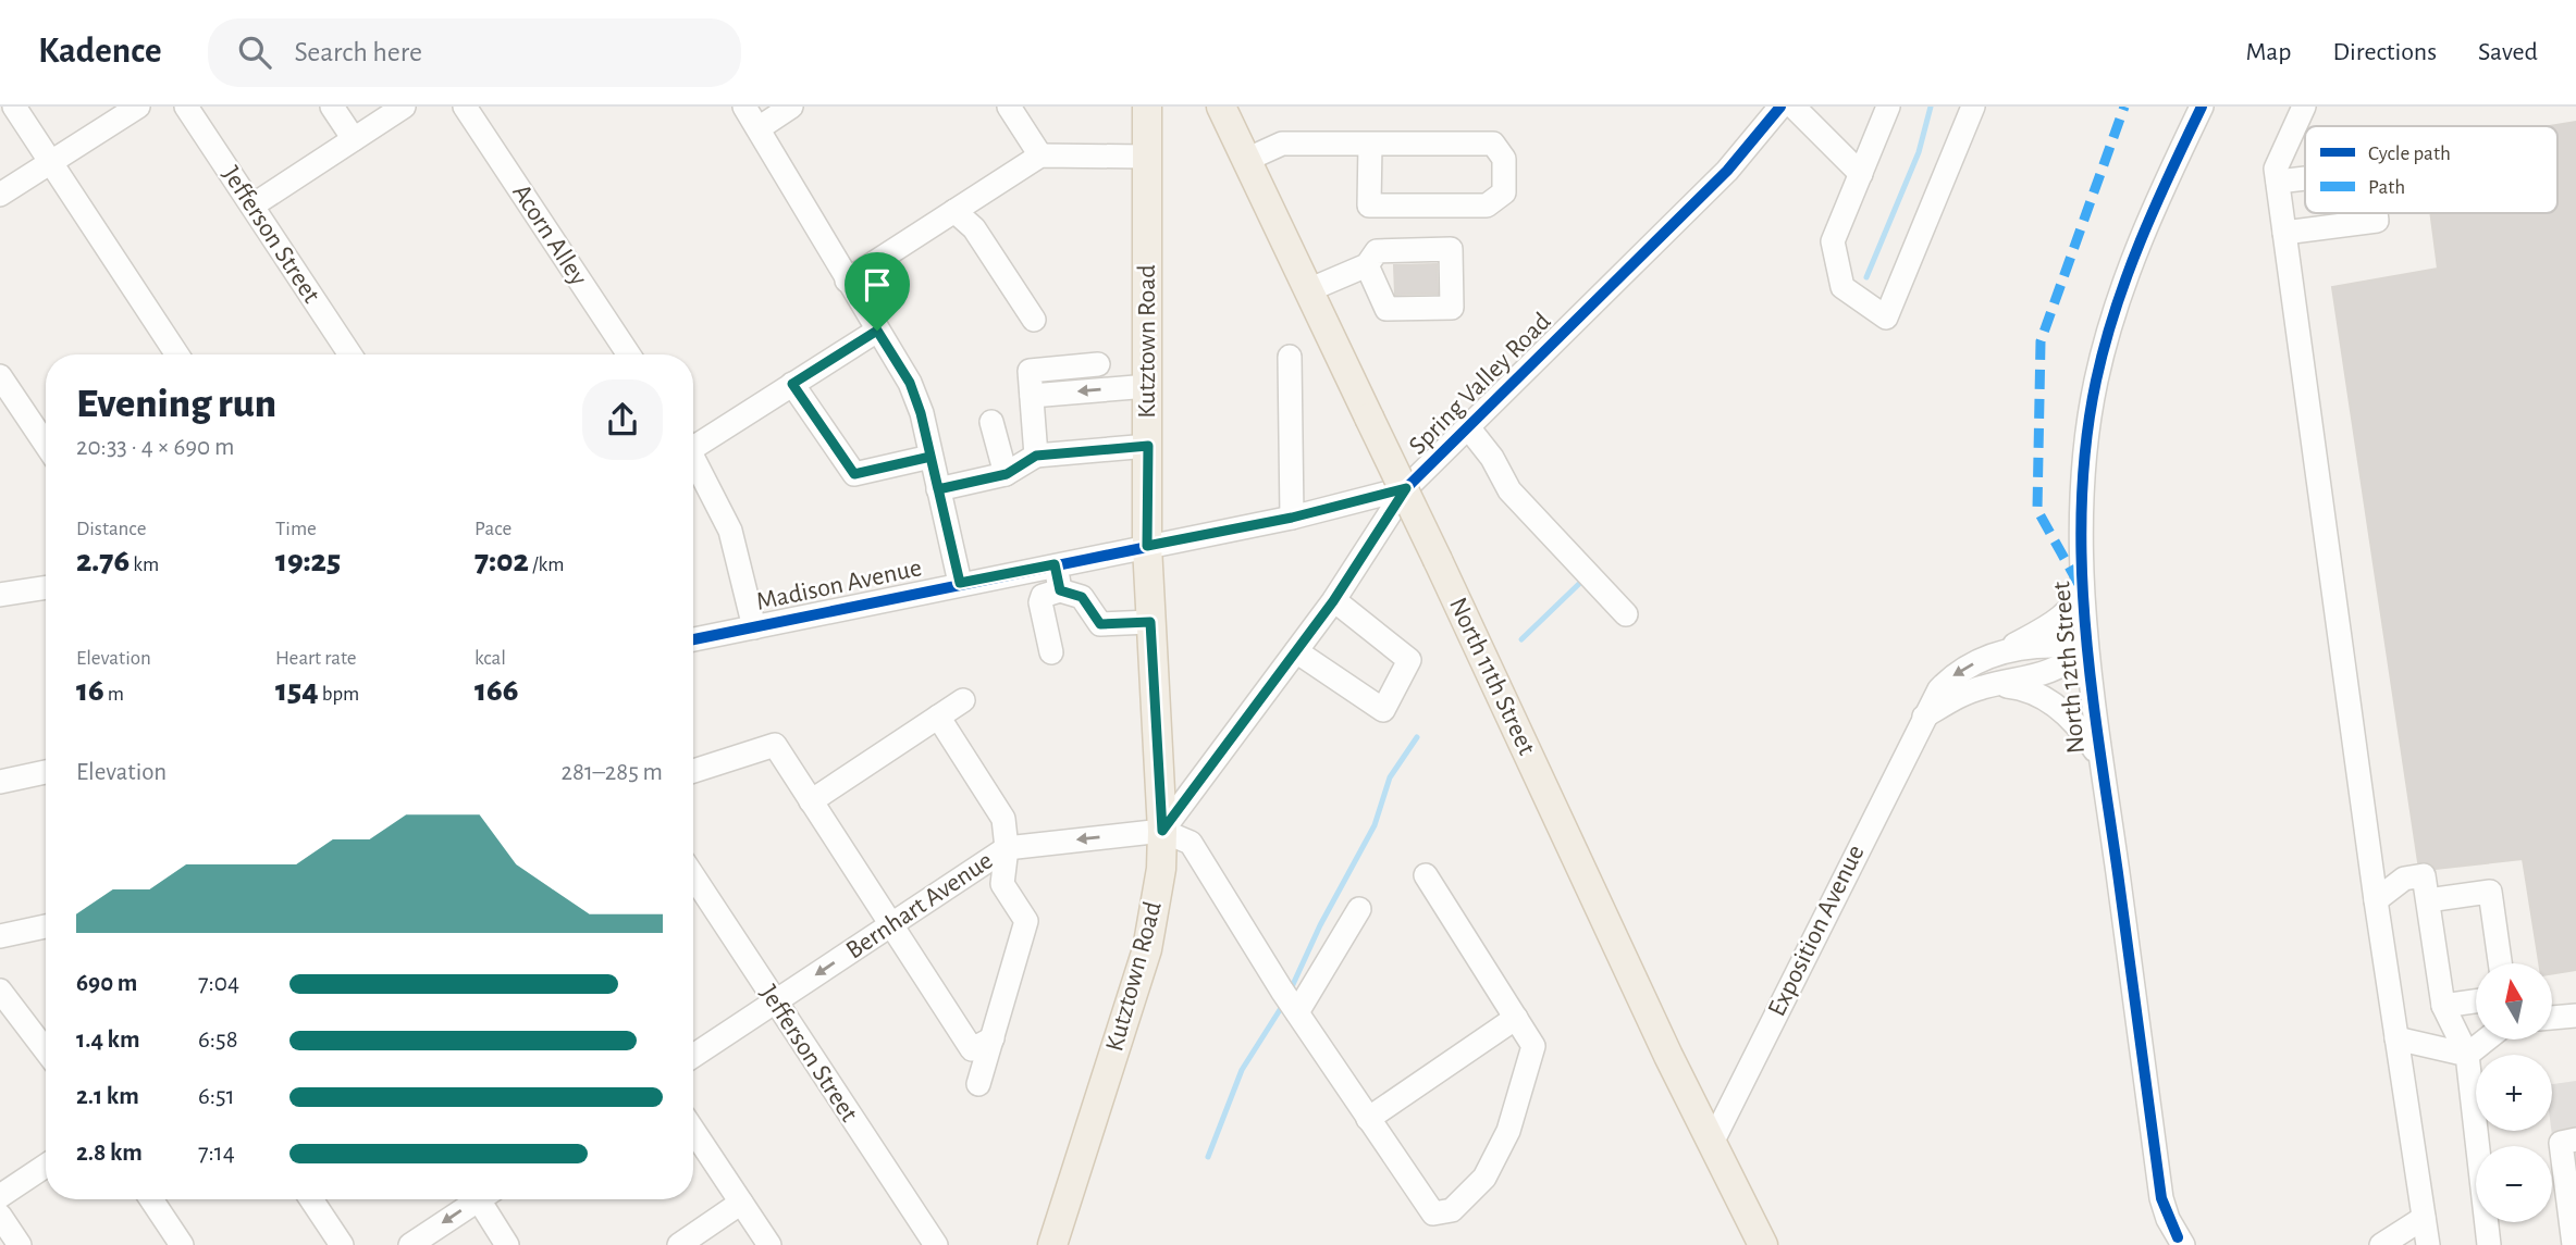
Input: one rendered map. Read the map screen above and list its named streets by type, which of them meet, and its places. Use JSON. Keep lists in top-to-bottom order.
{
  "streets": {
    "main road": ["Kutztown Road", "North 11th Street"],
    "street": [
      "Jefferson Street",
      "Acorn Alley",
      "Spring Valley Road",
      "Madison Avenue",
      "North 12th Street",
      "Bernhart Avenue",
      "Exposition Avenue"
    ]
  },
  "crossings": [
    ["Jefferson Street", "Bernhart Avenue"],
    ["Kutztown Road", "Spring Valley Road"],
    ["Kutztown Road", "Madison Avenue"],
    ["Kutztown Road", "Bernhart Avenue"],
    ["Spring Valley Road", "Madison Avenue"],
    ["Spring Valley Road", "Bernhart Avenue"],
    ["North 12th Street", "Exposition Avenue"],
    ["North 11th Street", "Exposition Avenue"]
  ],
  "one_way": ["Bernhart Avenue"],
  "legend": ["Cycle path", "Path"],
  "north": "top",
  "page": {
    "header": "Kadence",
    "search": "Search here",
    "nav": ["Map", "Directions", "Saved"],
    "heading": ["Evening run", "20:33 · 4 × 690 m"],
    "stats": [
      ["Distance", "2.76 km"],
      ["Time", "19:25"],
      ["Pace", "7:02 /km"],
      ["Elevation", "16 m"],
      ["Heart rate", "154 bpm"],
      ["kcal", "166"]
    ],
    "chart": ["Elevation", "281–285 m"],
    "list": [
      {
        "name": "690 m",
        "note": "7:04"
      },
      {
        "name": "1.4 km",
        "note": "6:58"
      },
      {
        "name": "2.1 km",
        "note": "6:51"
      },
      {
        "name": "2.8 km",
        "note": "7:14"
      }
    ],
    "map_buttons": ["+", "−"]
  }
}
